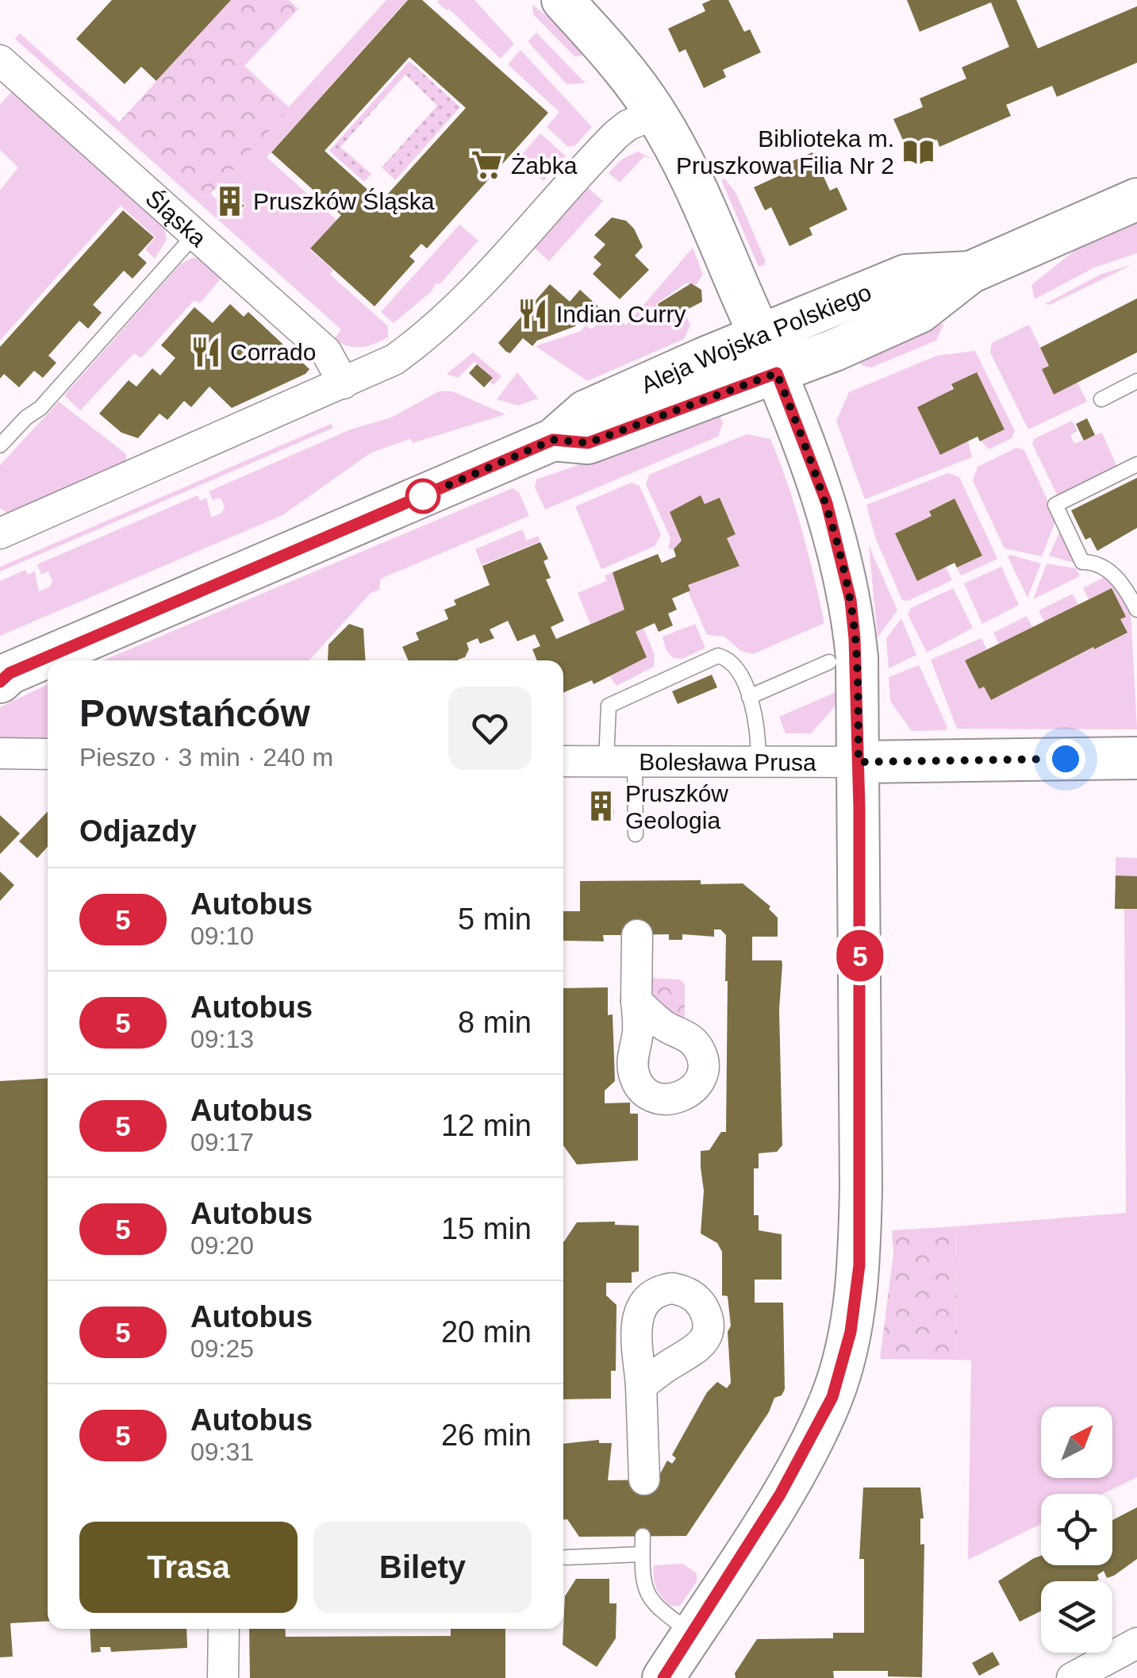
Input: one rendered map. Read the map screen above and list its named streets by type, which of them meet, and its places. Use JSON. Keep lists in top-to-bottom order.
{
  "streets": {
    "street": ["Śląska", "Aleja Wojska Polskiego", "Bolesława Prusa"]
  },
  "places": {
    "library": ["Biblioteka m. Pruszkowa Filia Nr 2"],
    "supermarket": ["Żabka"],
    "building": ["Pruszków Śląska", "Pruszków Geologia"],
    "restaurant": ["Indian Curry", "Corrado"]
  },
  "lines": ["bus line 5"],
  "north": "top right",
  "page": {
    "on_map": "5",
    "heading": [
      ["Powstańców", "Pieszo · 3 min · 240 m"],
      "Odjazdy"
    ],
    "list": [
      {
        "mark": "5",
        "name": "Autobus",
        "note": "09:10",
        "value": "5 min"
      },
      {
        "mark": "5",
        "name": "Autobus",
        "note": "09:13",
        "value": "8 min"
      },
      {
        "mark": "5",
        "name": "Autobus",
        "note": "09:17",
        "value": "12 min"
      },
      {
        "mark": "5",
        "name": "Autobus",
        "note": "09:20",
        "value": "15 min"
      },
      {
        "mark": "5",
        "name": "Autobus",
        "note": "09:25",
        "value": "20 min"
      },
      {
        "mark": "5",
        "name": "Autobus",
        "note": "09:31",
        "value": "26 min"
      }
    ],
    "buttons": ["Trasa", "Bilety"]
  }
}
